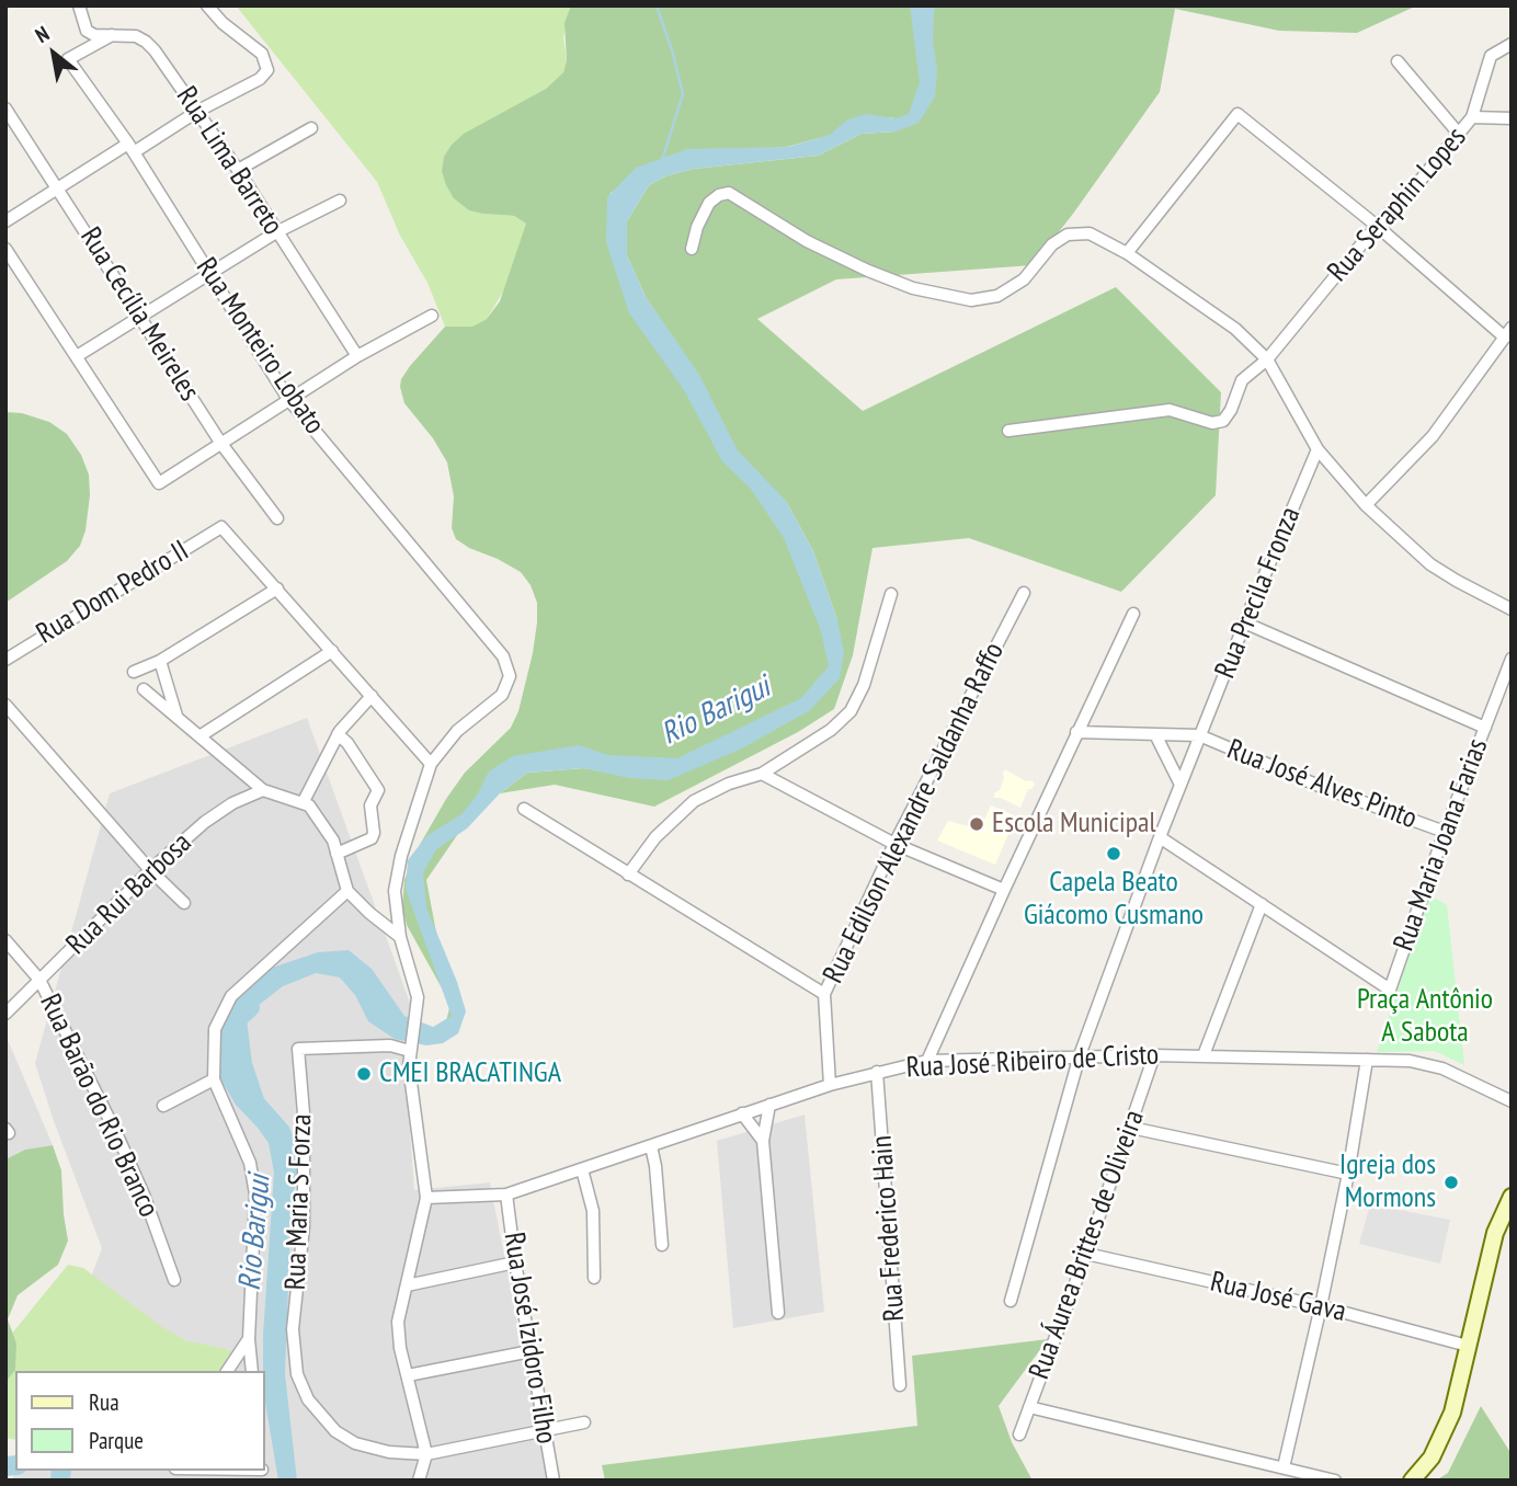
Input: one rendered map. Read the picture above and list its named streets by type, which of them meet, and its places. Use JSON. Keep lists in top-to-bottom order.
{
  "streets": {
    "street": [
      "Rua Lima Barreto",
      "Rua Seraphin Lopes",
      "Rua Cecília Meireles",
      "Rua Monteiro Lobato",
      "Rua Dom Pedro II",
      "Rua Precila Fronza",
      "Rua José Alves Pinto",
      "Rua Edilson Alexandre Saldanha Raffo",
      "Rua Maria Joana Farias",
      "Rua Rui Barbosa",
      "Rua José Ribeiro de Cristo",
      "Rua Barão do Rio Branco",
      "Rua Maria S Forza",
      "Rua Frederico Hain",
      "Rua Áurea Brittes de Oliveira",
      "Rua José Gava",
      "Rua José Izidoro Filho"
    ]
  },
  "crossings": [
    ["Rua Lima Barreto", "Rua Monteiro Lobato"],
    ["Rua Precila Fronza", "Rua José Alves Pinto"],
    ["Rua Precila Fronza", "Rua José Ribeiro de Cristo"],
    ["Rua José Alves Pinto", "Rua Maria Joana Farias"],
    ["Rua Edilson Alexandre Saldanha Raffo", "Rua José Ribeiro de Cristo"],
    ["Rua Rui Barbosa", "Rua Barão do Rio Branco"],
    ["Rua José Ribeiro de Cristo", "Rua Frederico Hain"],
    ["Rua José Ribeiro de Cristo", "Rua Áurea Brittes de Oliveira"],
    ["Rua José Ribeiro de Cristo", "Rua José Izidoro Filho"],
    ["Rua Áurea Brittes de Oliveira", "Rua José Gava"]
  ],
  "water": ["Rio Barigui"],
  "parks": ["Praça Antônio A Sabota"],
  "places": [
    "Escola Municipal",
    "Capela Beato Giácomo Cusmano",
    "CMEI BRACATINGA",
    "Igreja dos Mormons"
  ],
  "legend": ["Rua", "Parque"],
  "north": "top left"
}
